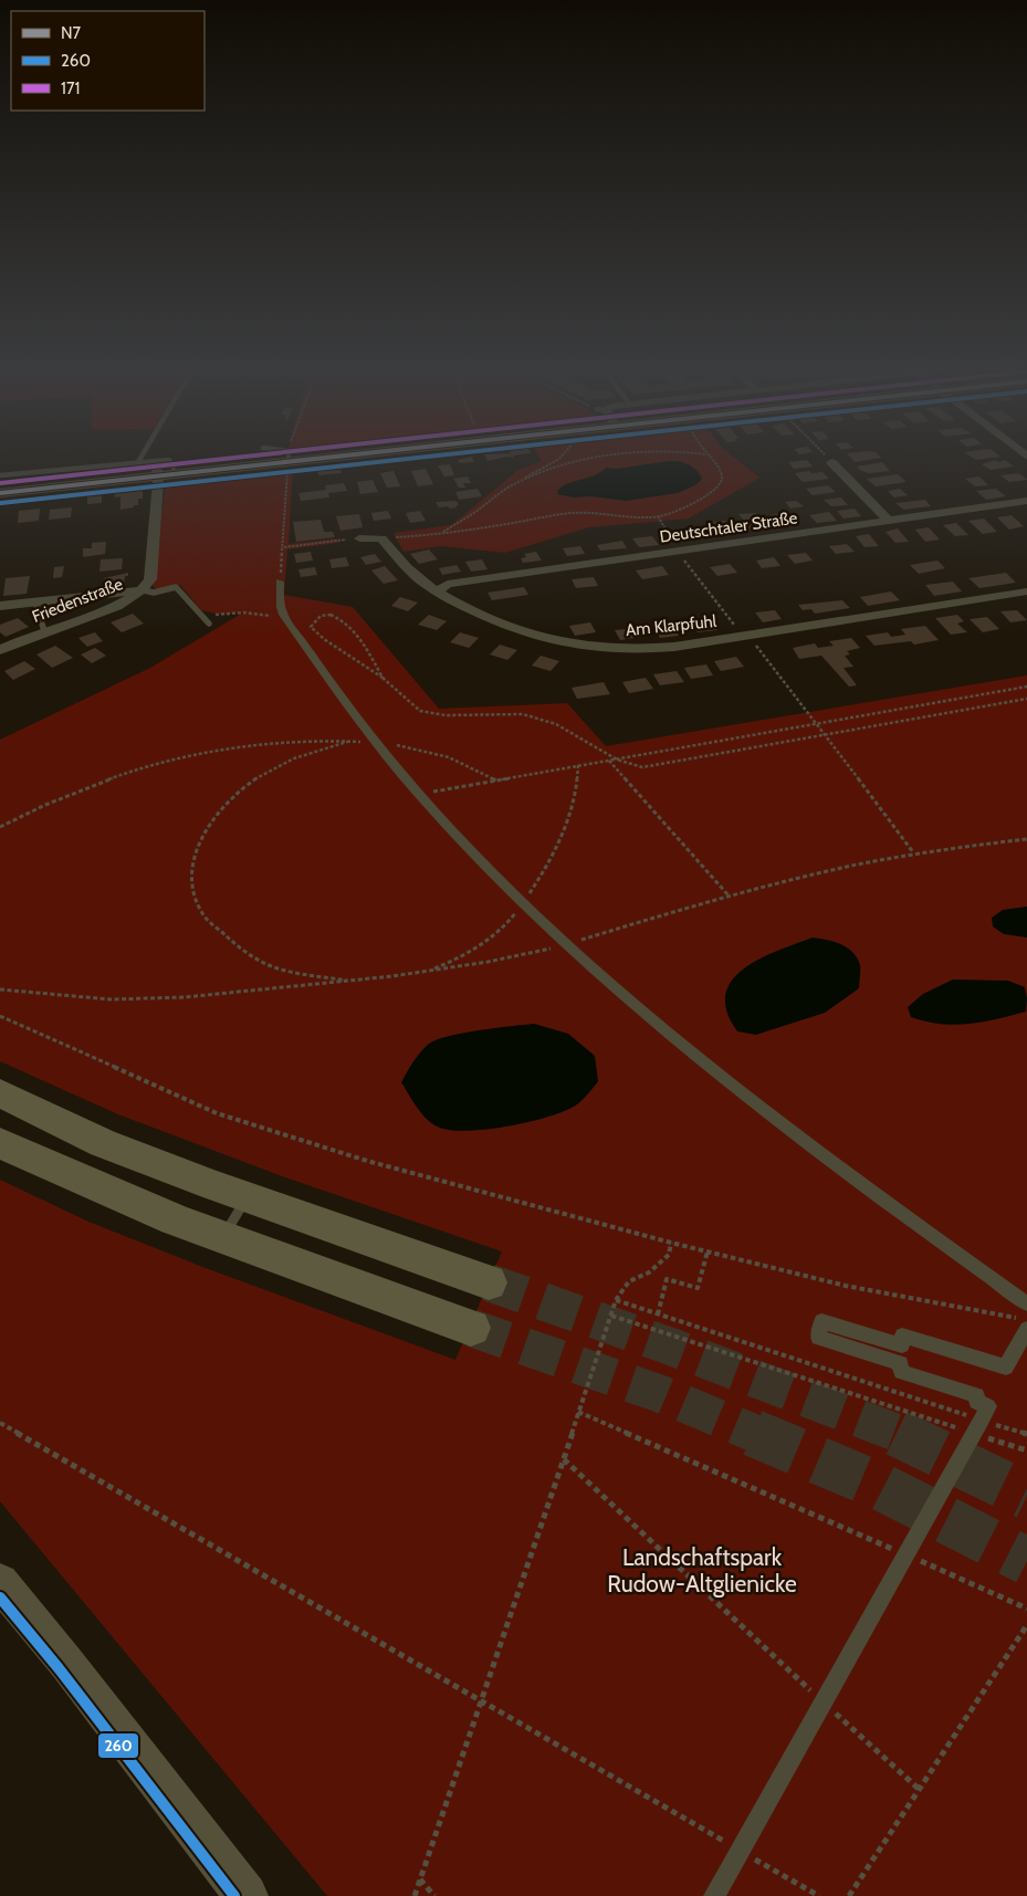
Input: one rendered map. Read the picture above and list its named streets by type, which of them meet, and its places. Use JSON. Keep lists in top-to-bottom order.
{
  "streets": {
    "street": ["Deutschtaler Straße", "Friedenstraße", "Am Klarpfuhl"]
  },
  "crossings": [
    ["Deutschtaler Straße", "Am Klarpfuhl"]
  ],
  "parks": ["Landschaftspark Rudow-Altglienicke"],
  "lines": ["transit line N7", "transit line 260", "transit line 171"],
  "legend": ["N7", "260", "171"]
}
